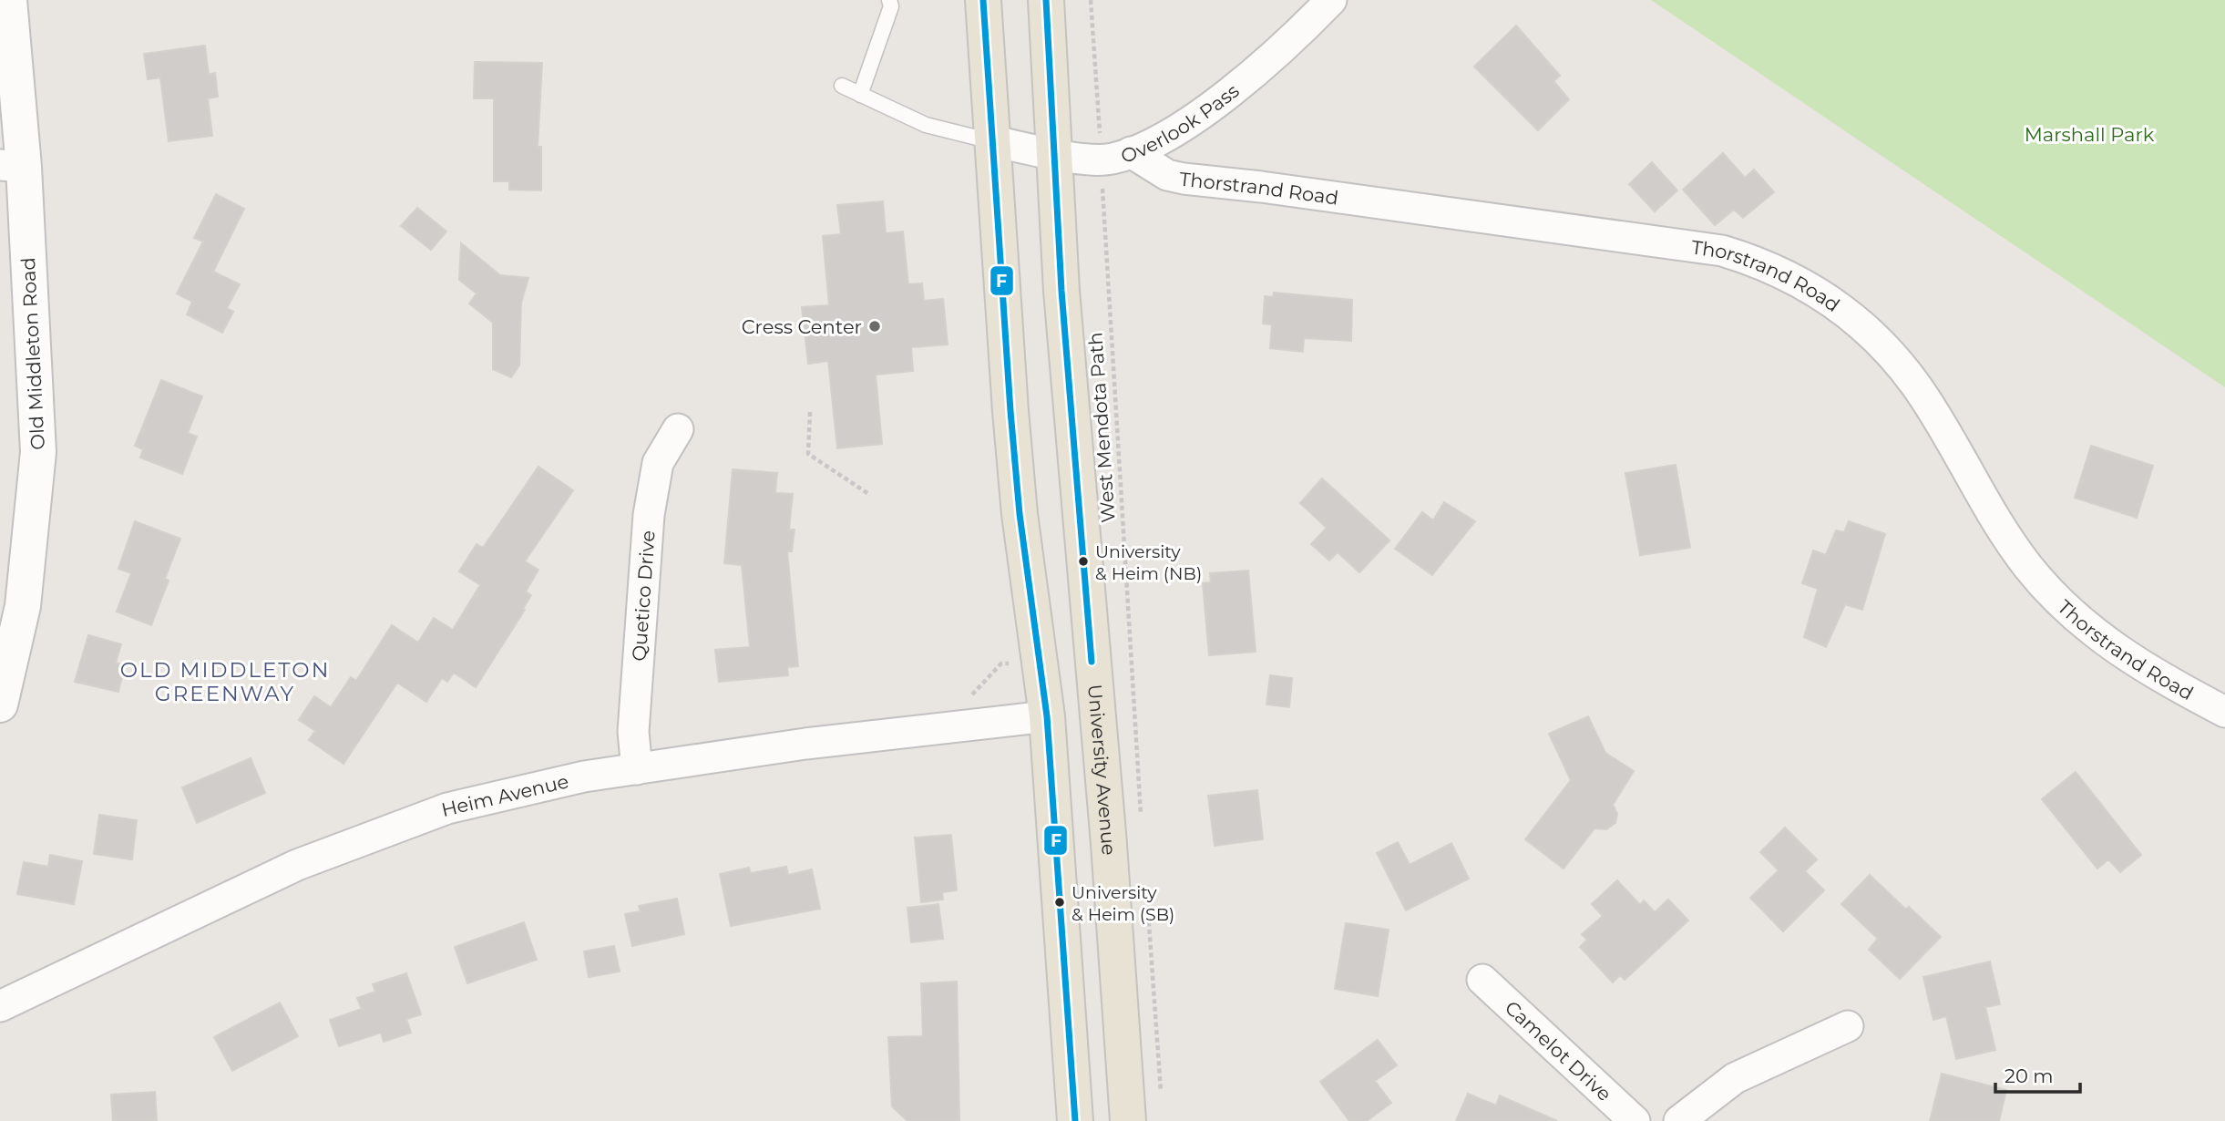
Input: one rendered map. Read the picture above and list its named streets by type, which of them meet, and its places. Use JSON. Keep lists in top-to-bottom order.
{
  "streets": {
    "main road": ["University Avenue"],
    "street": [
      "Overlook Pass",
      "Thorstrand Road",
      "Old Middleton Road",
      "Quetico Drive",
      "Heim Avenue",
      "Camelot Drive"
    ],
    "path": ["West Mendota Path"]
  },
  "crossings": [
    ["Overlook Pass", "Thorstrand Road"],
    ["Overlook Pass", "West Mendota Path"],
    ["Overlook Pass", "University Avenue"],
    ["Quetico Drive", "Heim Avenue"]
  ],
  "districts": ["OLD MIDDLETON GREENWAY"],
  "parks": ["Marshall Park"],
  "places": ["Cress Center", "University & Heim (NB)", "University & Heim (SB)"],
  "lines": ["transit line F"],
  "scale_bar": "20 m"
}
